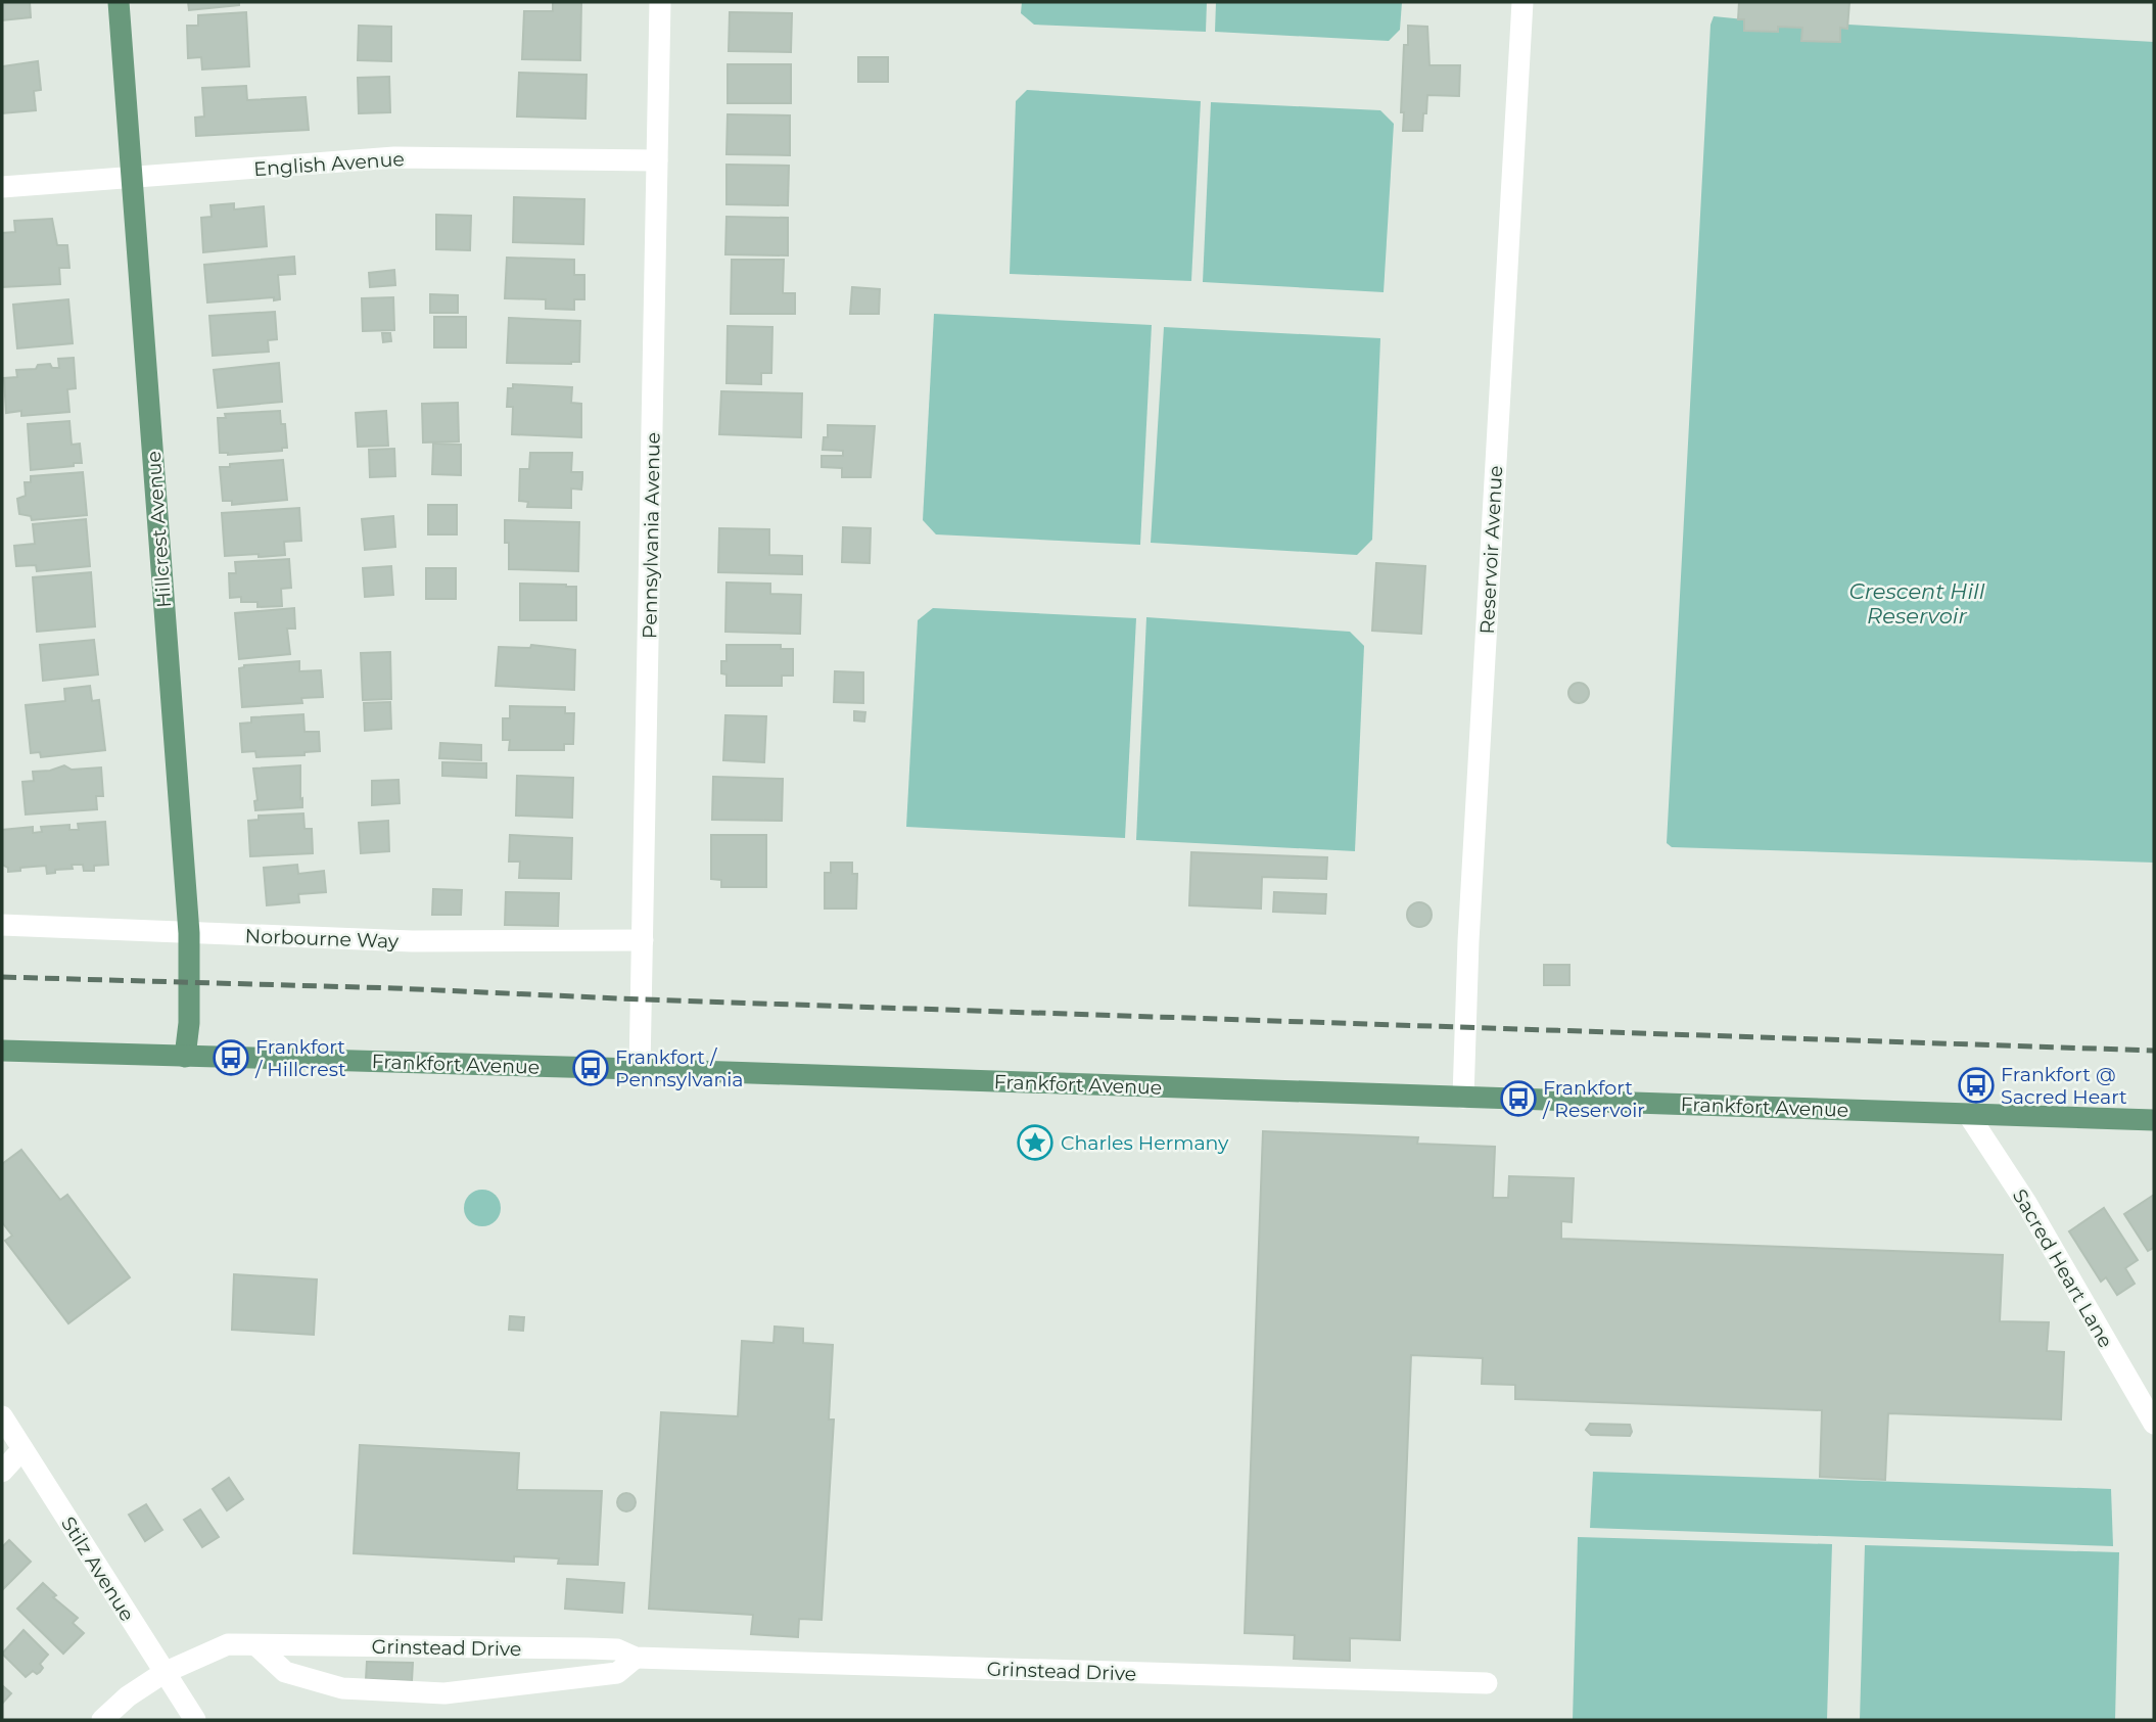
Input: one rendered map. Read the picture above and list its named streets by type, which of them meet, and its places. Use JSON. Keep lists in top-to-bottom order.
{
  "streets": {
    "main road": ["Hillcrest Avenue", "Frankfort Avenue"],
    "street": [
      "English Avenue",
      "Pennsylvania Avenue",
      "Reservoir Avenue",
      "Norbourne Way",
      "Sacred Heart Lane",
      "Stilz Avenue",
      "Grinstead Drive"
    ]
  },
  "crossings": [
    ["English Avenue", "Hillcrest Avenue"],
    ["English Avenue", "Pennsylvania Avenue"],
    ["Hillcrest Avenue", "Norbourne Way"],
    ["Hillcrest Avenue", "Frankfort Avenue"],
    ["Pennsylvania Avenue", "Norbourne Way"],
    ["Pennsylvania Avenue", "Frankfort Avenue"],
    ["Reservoir Avenue", "Frankfort Avenue"],
    ["Frankfort Avenue", "Sacred Heart Lane"],
    ["Stilz Avenue", "Grinstead Drive"]
  ],
  "water": ["Crescent Hill Reservoir"],
  "places": {
    "bus stop": [
      "Frankfort / Hillcrest",
      "Frankfort / Pennsylvania",
      "Frankfort @ Sacred Heart",
      "Frankfort / Reservoir"
    ],
    "place": ["Charles Hermany"]
  }
}
